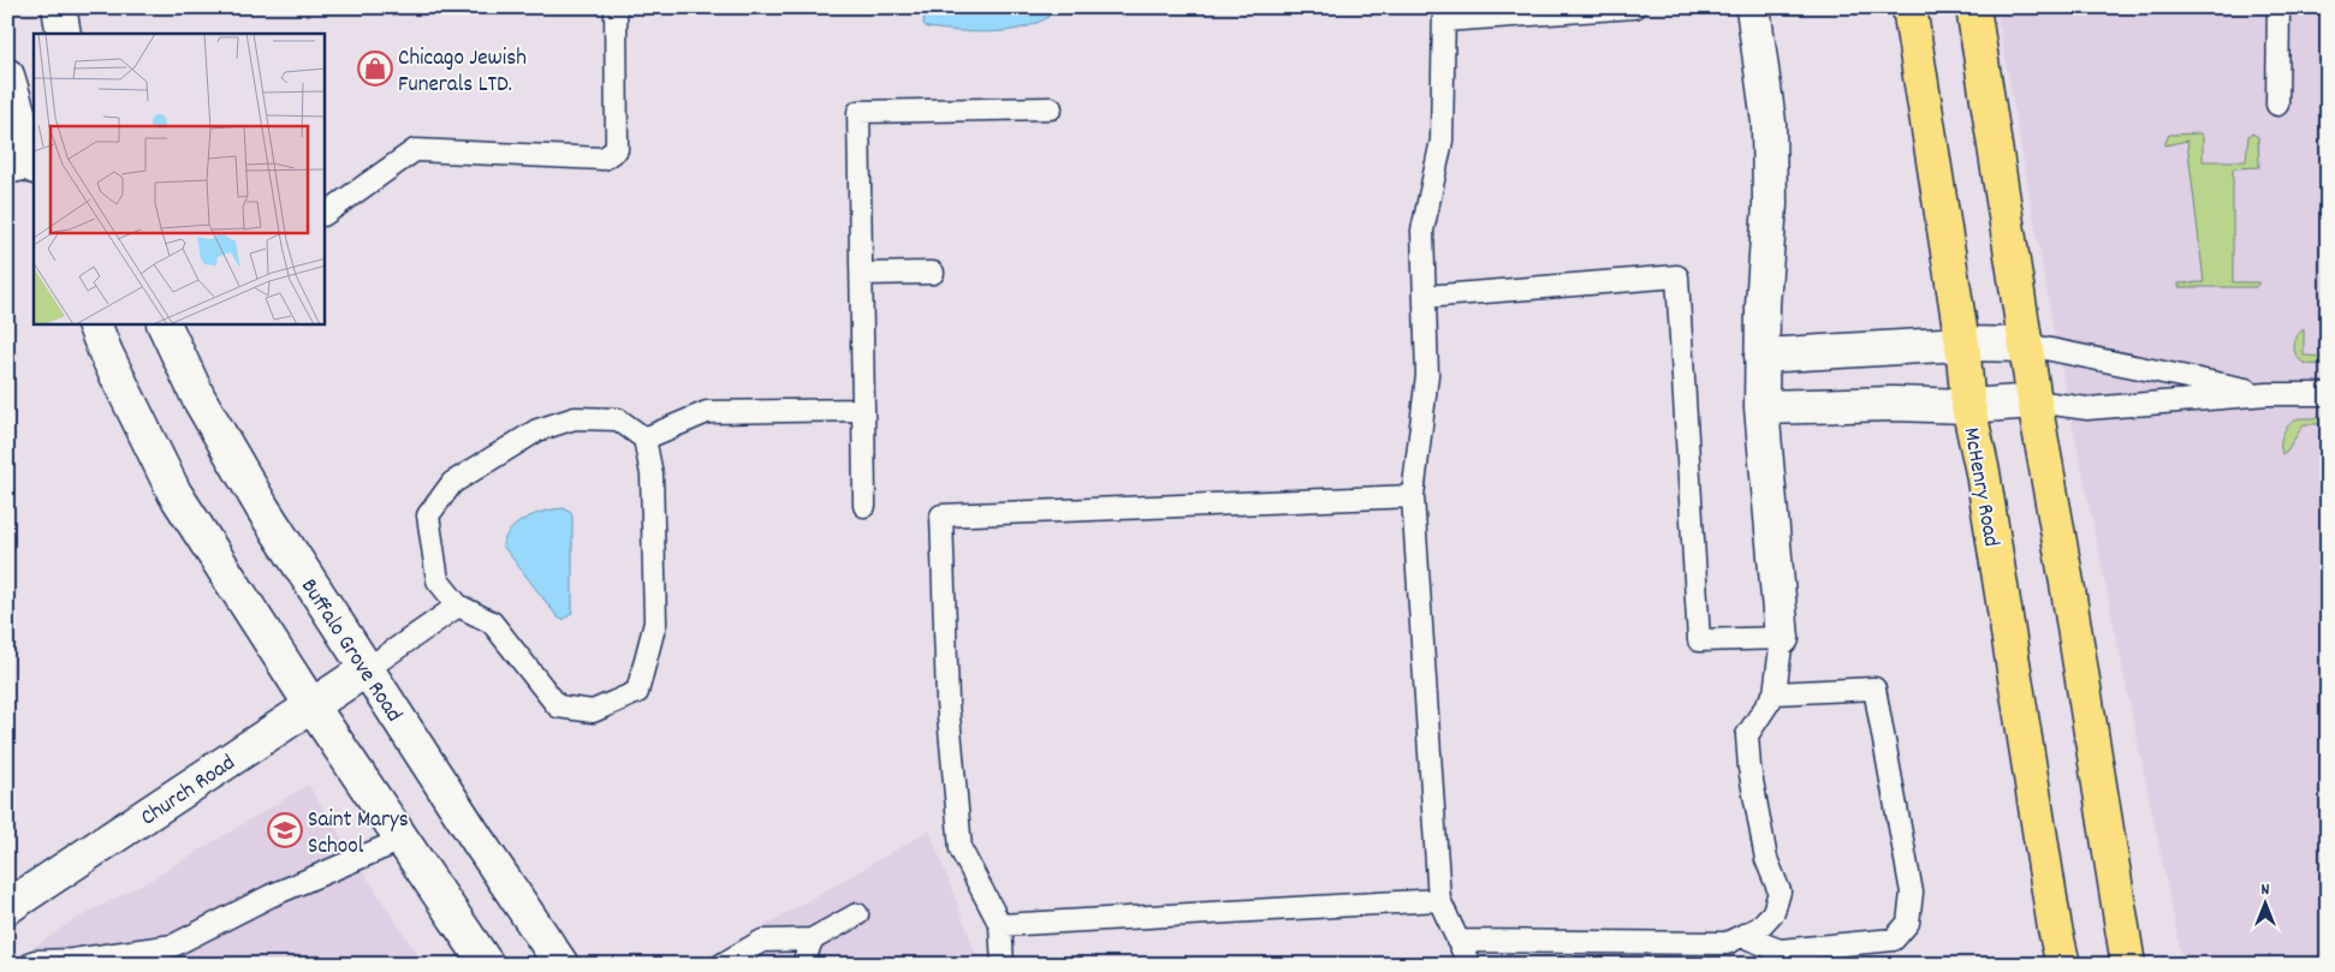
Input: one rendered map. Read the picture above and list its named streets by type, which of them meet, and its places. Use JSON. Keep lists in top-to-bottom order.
{
  "streets": {
    "main road": ["McHenry Road", "Buffalo Grove Road", "Church Road"]
  },
  "crossings": [
    ["Buffalo Grove Road", "Church Road"]
  ],
  "places": {
    "shop": ["Chicago Jewish Funerals LTD."],
    "school or university": ["Saint Marys School"]
  },
  "north": "top"
}
